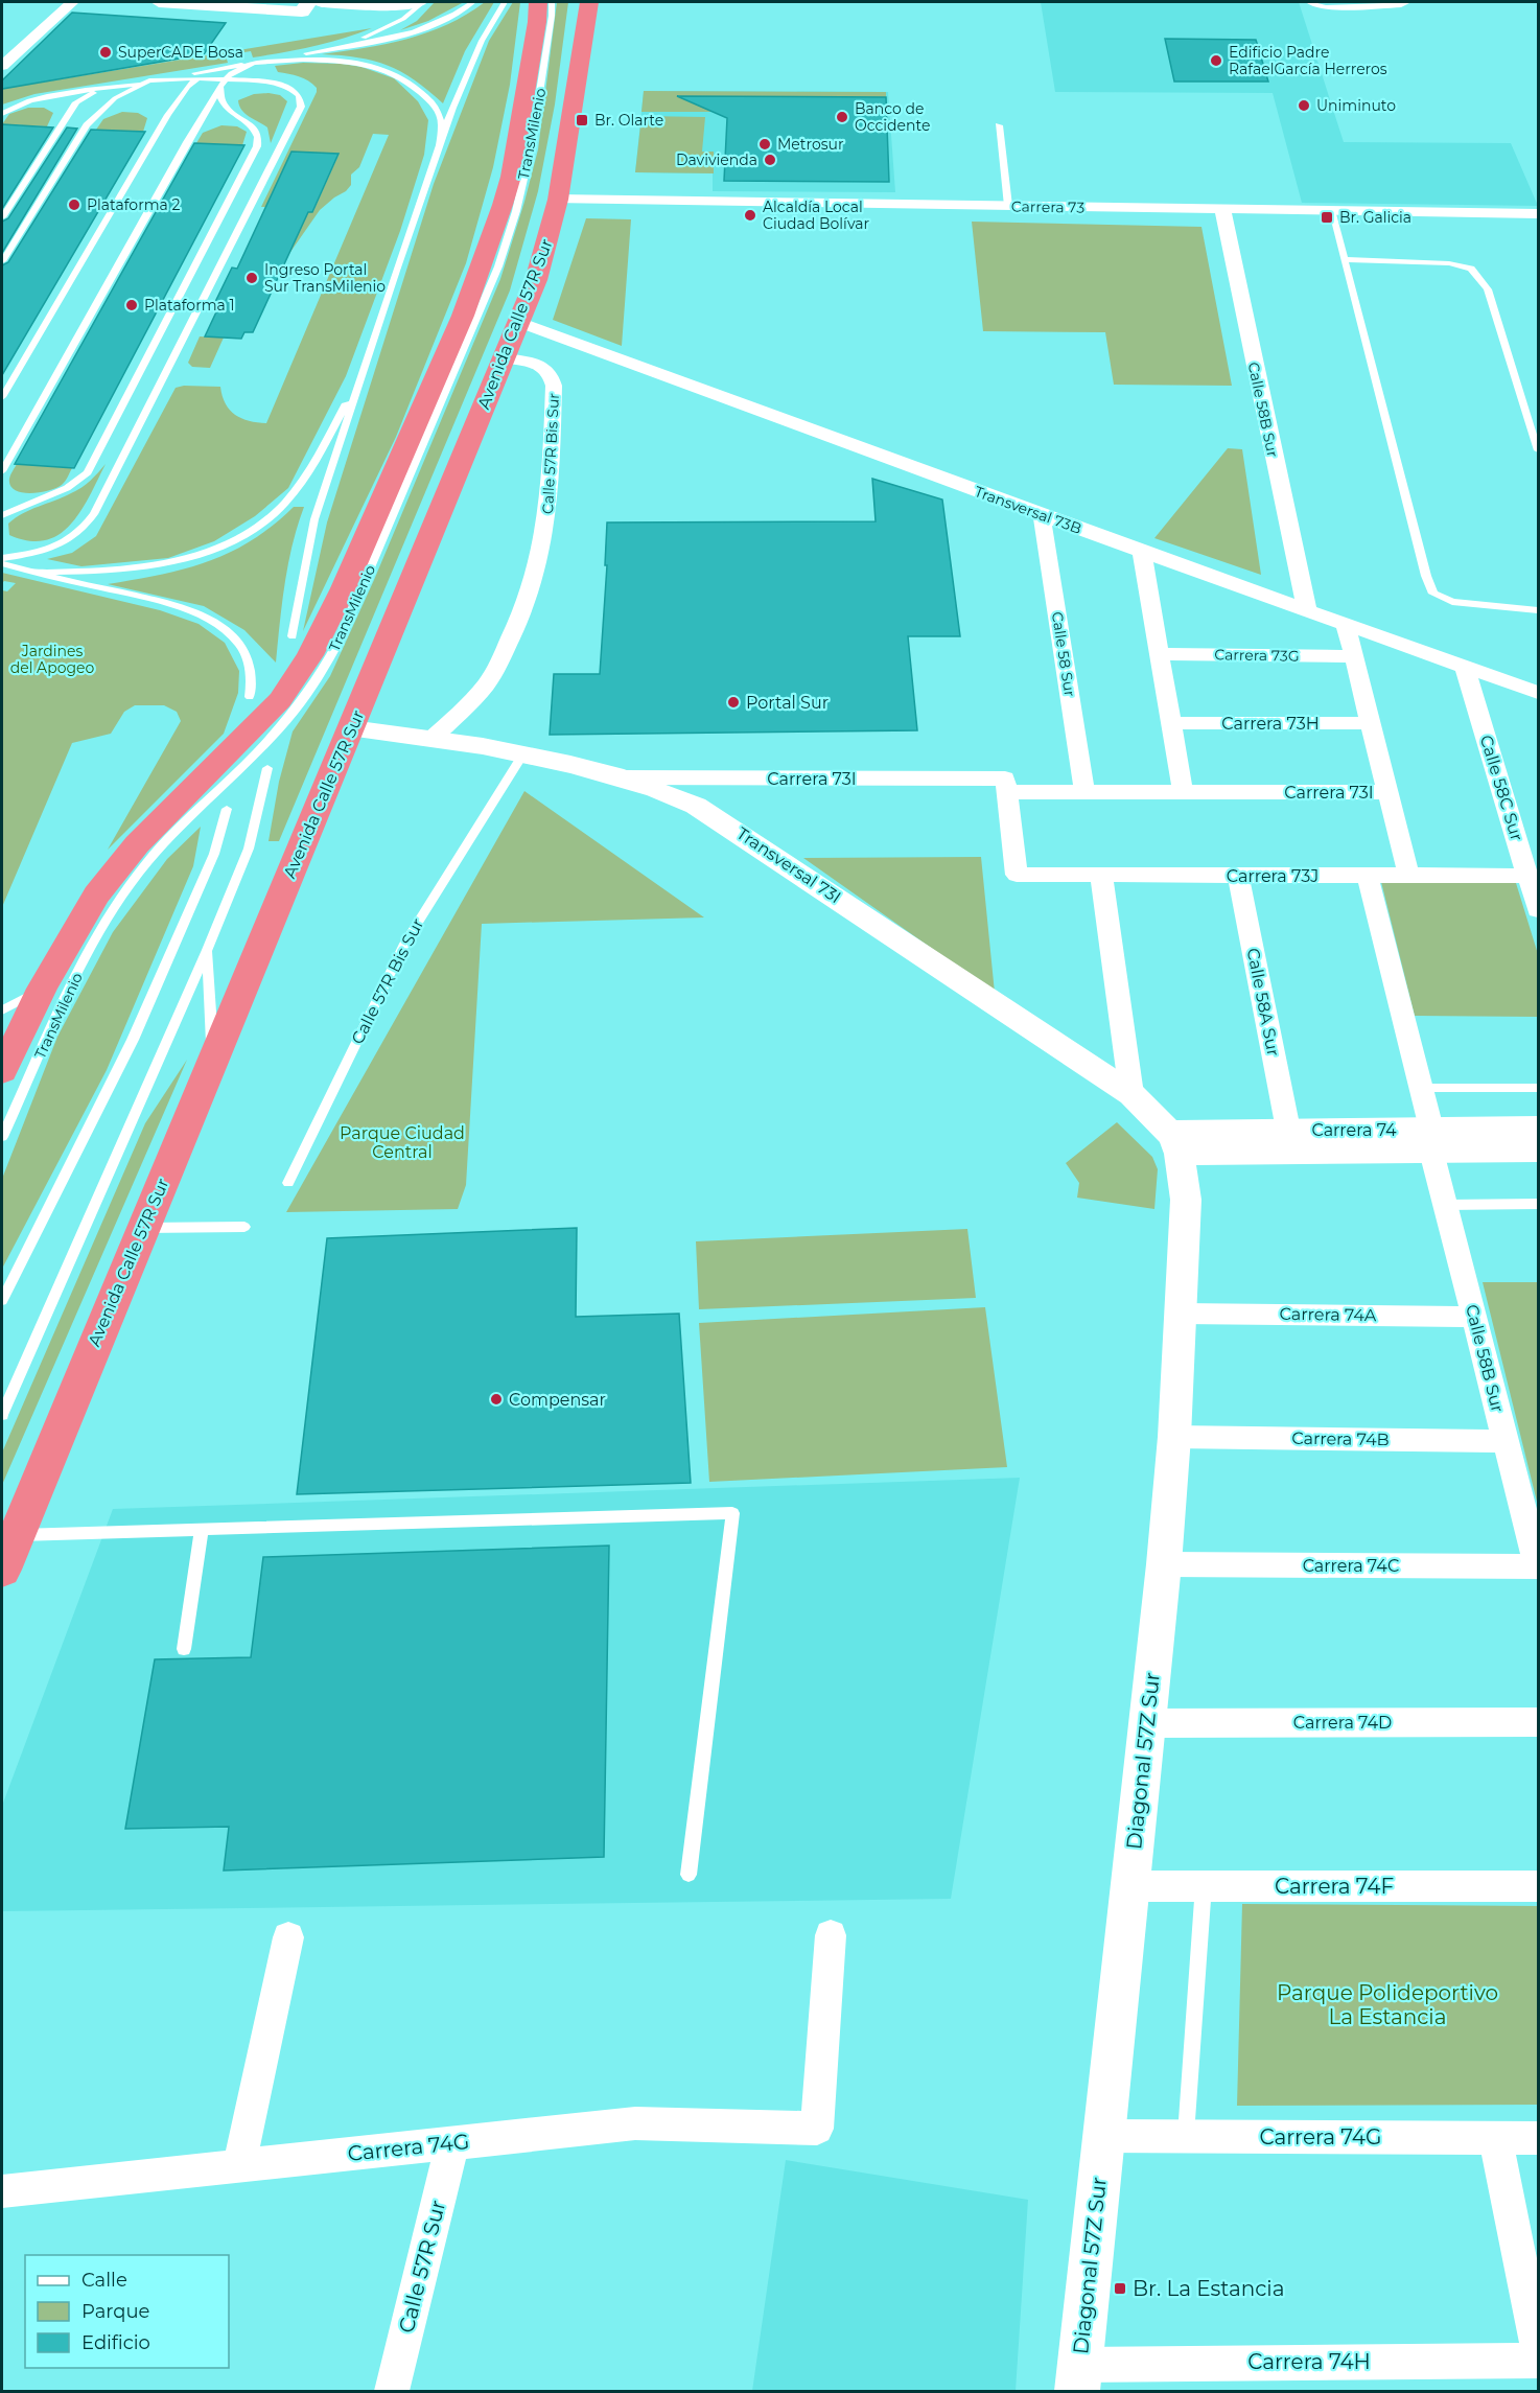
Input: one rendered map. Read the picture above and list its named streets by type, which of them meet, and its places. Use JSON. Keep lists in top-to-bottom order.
{
  "streets": {
    "highway": ["Avenida Calle 57R Sur"],
    "street": [
      "Carrera 73",
      "Calle 58B Sur",
      "Calle 57R Bis Sur",
      "Transversal 73B",
      "Calle 58 Sur",
      "Carrera 73G",
      "Carrera 73H",
      "Carrera 73I",
      "Calle 58C Sur",
      "Transversal 73I",
      "Carrera 73J",
      "Calle 58A Sur",
      "Carrera 74",
      "Carrera 74A",
      "Carrera 74B",
      "Carrera 74C",
      "Carrera 74D",
      "Diagonal 57Z Sur",
      "Carrera 74F",
      "Carrera 74G",
      "Calle 57R Sur",
      "Carrera 74H"
    ],
    "lane": ["TransMilenio"]
  },
  "crossings": [
    ["Carrera 73", "Avenida Calle 57R Sur"],
    ["Carrera 73", "Calle 58B Sur"],
    ["Avenida Calle 57R Sur", "Calle 57R Bis Sur"],
    ["Avenida Calle 57R Sur", "Transversal 73B"],
    ["Avenida Calle 57R Sur", "Transversal 73I"],
    ["Calle 58B Sur", "Transversal 73B"],
    ["Calle 58B Sur", "Carrera 73J"],
    ["Calle 58B Sur", "Carrera 74"],
    ["Calle 58B Sur", "Carrera 74A"],
    ["Calle 58B Sur", "Carrera 74B"],
    ["Calle 58B Sur", "Carrera 74C"],
    ["Calle 57R Bis Sur", "Transversal 73I"],
    ["Transversal 73B", "Calle 58 Sur"],
    ["Transversal 73B", "Calle 58C Sur"],
    ["Calle 58 Sur", "Carrera 73I"],
    ["Carrera 73I", "Transversal 73I"],
    ["Carrera 73I", "Carrera 73J"],
    ["Calle 58C Sur", "Carrera 73J"],
    ["Transversal 73I", "Carrera 74"],
    ["Transversal 73I", "Diagonal 57Z Sur"],
    ["Carrera 73J", "Calle 58A Sur"],
    ["Calle 58A Sur", "Carrera 74"],
    ["Carrera 74", "Diagonal 57Z Sur"],
    ["Carrera 74A", "Diagonal 57Z Sur"],
    ["Carrera 74B", "Diagonal 57Z Sur"],
    ["Carrera 74C", "Diagonal 57Z Sur"],
    ["Carrera 74D", "Diagonal 57Z Sur"],
    ["Diagonal 57Z Sur", "Carrera 74F"],
    ["Diagonal 57Z Sur", "Carrera 74G"],
    ["Diagonal 57Z Sur", "Carrera 74H"],
    ["Carrera 74G", "Calle 57R Sur"]
  ],
  "parks": ["Jardines del Apogeo", "Parque Ciudad Central", "Parque Polideportivo La Estancia"],
  "places": {
    "other": [
      "SuperCADE Bosa",
      "Edificio Padre RafaelGarcía Herreros",
      "Uniminuto",
      "Banco de Occidente",
      "Metrosur",
      "Davivienda",
      "Plataforma 2",
      "Alcaldía Local Ciudad Bolívar",
      "Ingreso Portal Sur TransMilenio",
      "Plataforma 1",
      "Portal Sur",
      "Compensar"
    ],
    "transit": ["Br. Olarte", "Br. Galicia", "Br. La Estancia"]
  },
  "legend": ["Calle", "Parque", "Edificio"]
}
